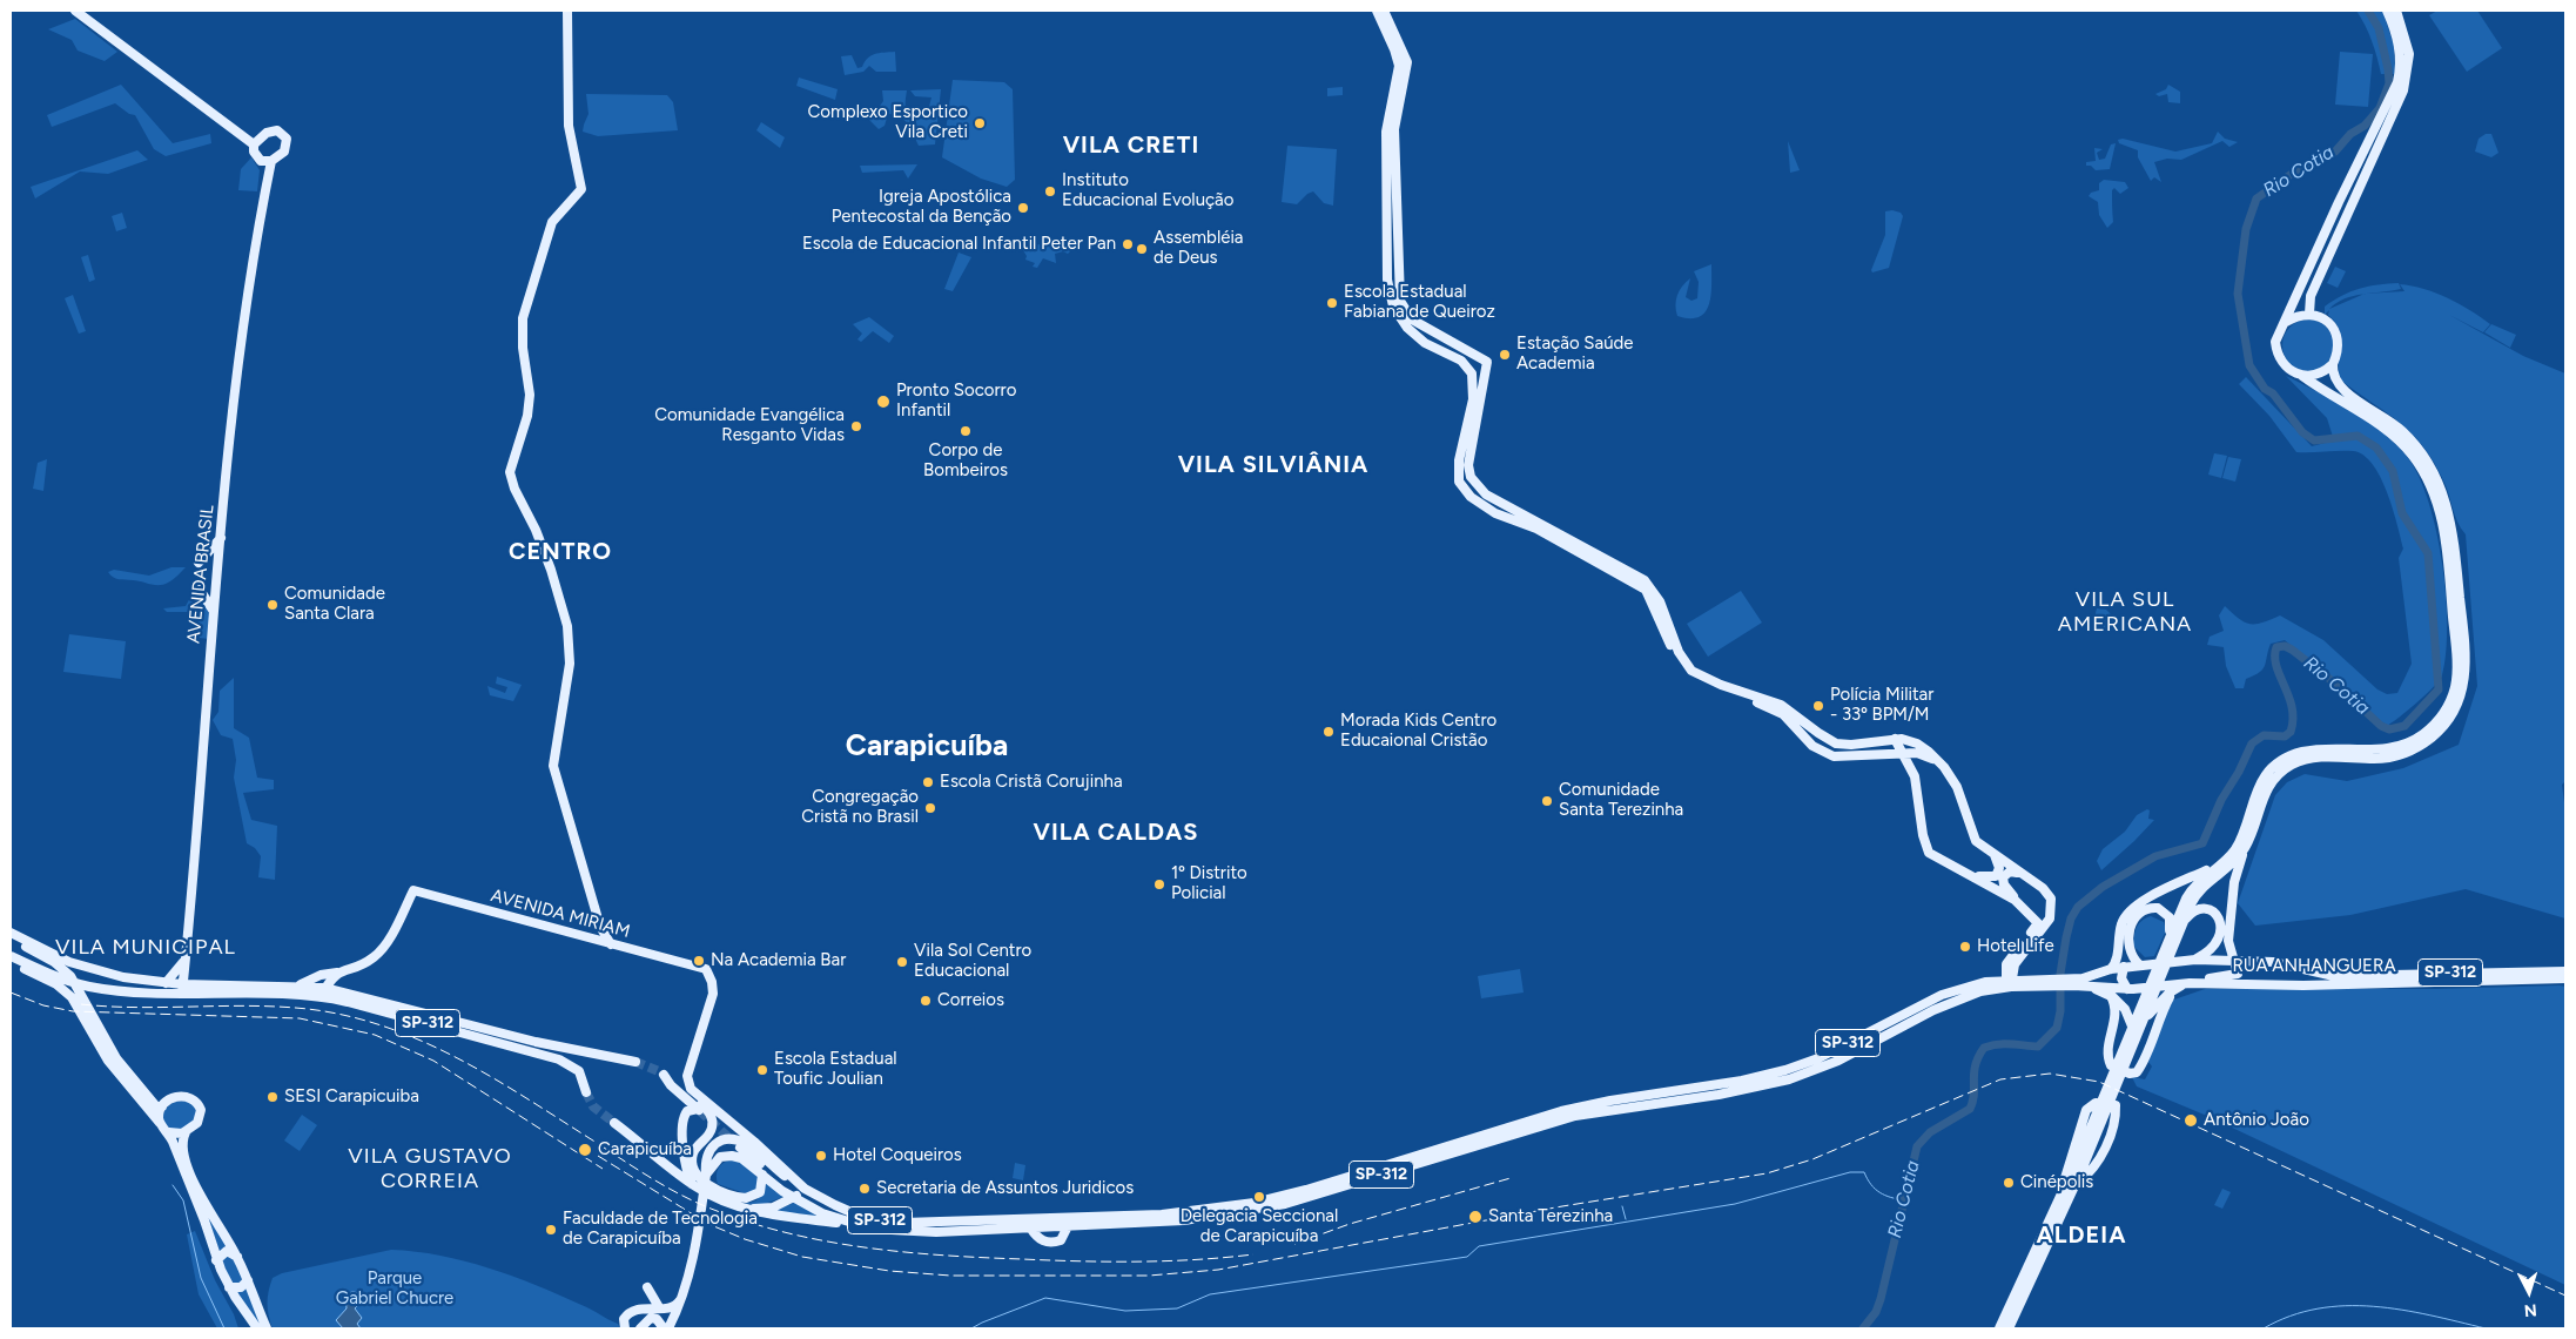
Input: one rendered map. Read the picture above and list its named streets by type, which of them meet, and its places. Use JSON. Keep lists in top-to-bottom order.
{
  "streets": {
    "main road": [
      "AVENIDA BRASIL",
      "AVENIDA MIRIAM",
      "RUA ANHANGUERA",
      "SP-312"
    ]
  },
  "crossings": [
    ["AVENIDA BRASIL", "SP-312"],
    ["AVENIDA MIRIAM", "SP-312"],
    ["RUA ANHANGUERA", "SP-312"]
  ],
  "districts": [
    "VILA CRETI",
    "VILA SILVIÂNIA",
    "CENTRO",
    "VILA SUL AMERICANA",
    "Carapicuíba",
    "VILA CALDAS",
    "VILA MUNICIPAL",
    "VILA GUSTAVO CORREIA",
    "ALDEIA"
  ],
  "water": ["Rio Cotia"],
  "parks": ["Parque Gabriel Chucre"],
  "places": [
    "Complexo Esportico Vila Creti",
    "Instituto Educacional Evolução",
    "Igreja Apostólica Pentecostal da Benção",
    "Escola de Educacional Infantil Peter Pan",
    "Assembléia de Deus",
    "Escola Estadual Fabiana de Queiroz",
    "Estação Saúde Academia",
    "Pronto Socorro Infantil",
    "Comunidade Evangélica Resganto Vidas",
    "Corpo de Bombeiros",
    "Comunidade Santa Clara",
    "Polícia Militar - 33º BPM/M",
    "Morada Kids Centro Educaional Cristão",
    "Escola Cristã Corujinha",
    "Comunidade Santa Terezinha",
    "Congregação Cristã no Brasil",
    "1º Distrito Policial",
    "Hotel Life",
    "Na Academia Bar",
    "Vila Sol Centro Educacional",
    "Correios",
    "Escola Estadual Toufic Joulian",
    "SESI Carapicuiba",
    "Antônio João",
    "Carapicuíba",
    "Hotel Coqueiros",
    "Cinépolis",
    "Secretaria de Assuntos Juridicos",
    "Delegacia Seccional de Carapicuíba",
    "Santa Terezinha",
    "Faculdade de Tecnologia de Carapicuíba"
  ],
  "north": "bottom"
}
